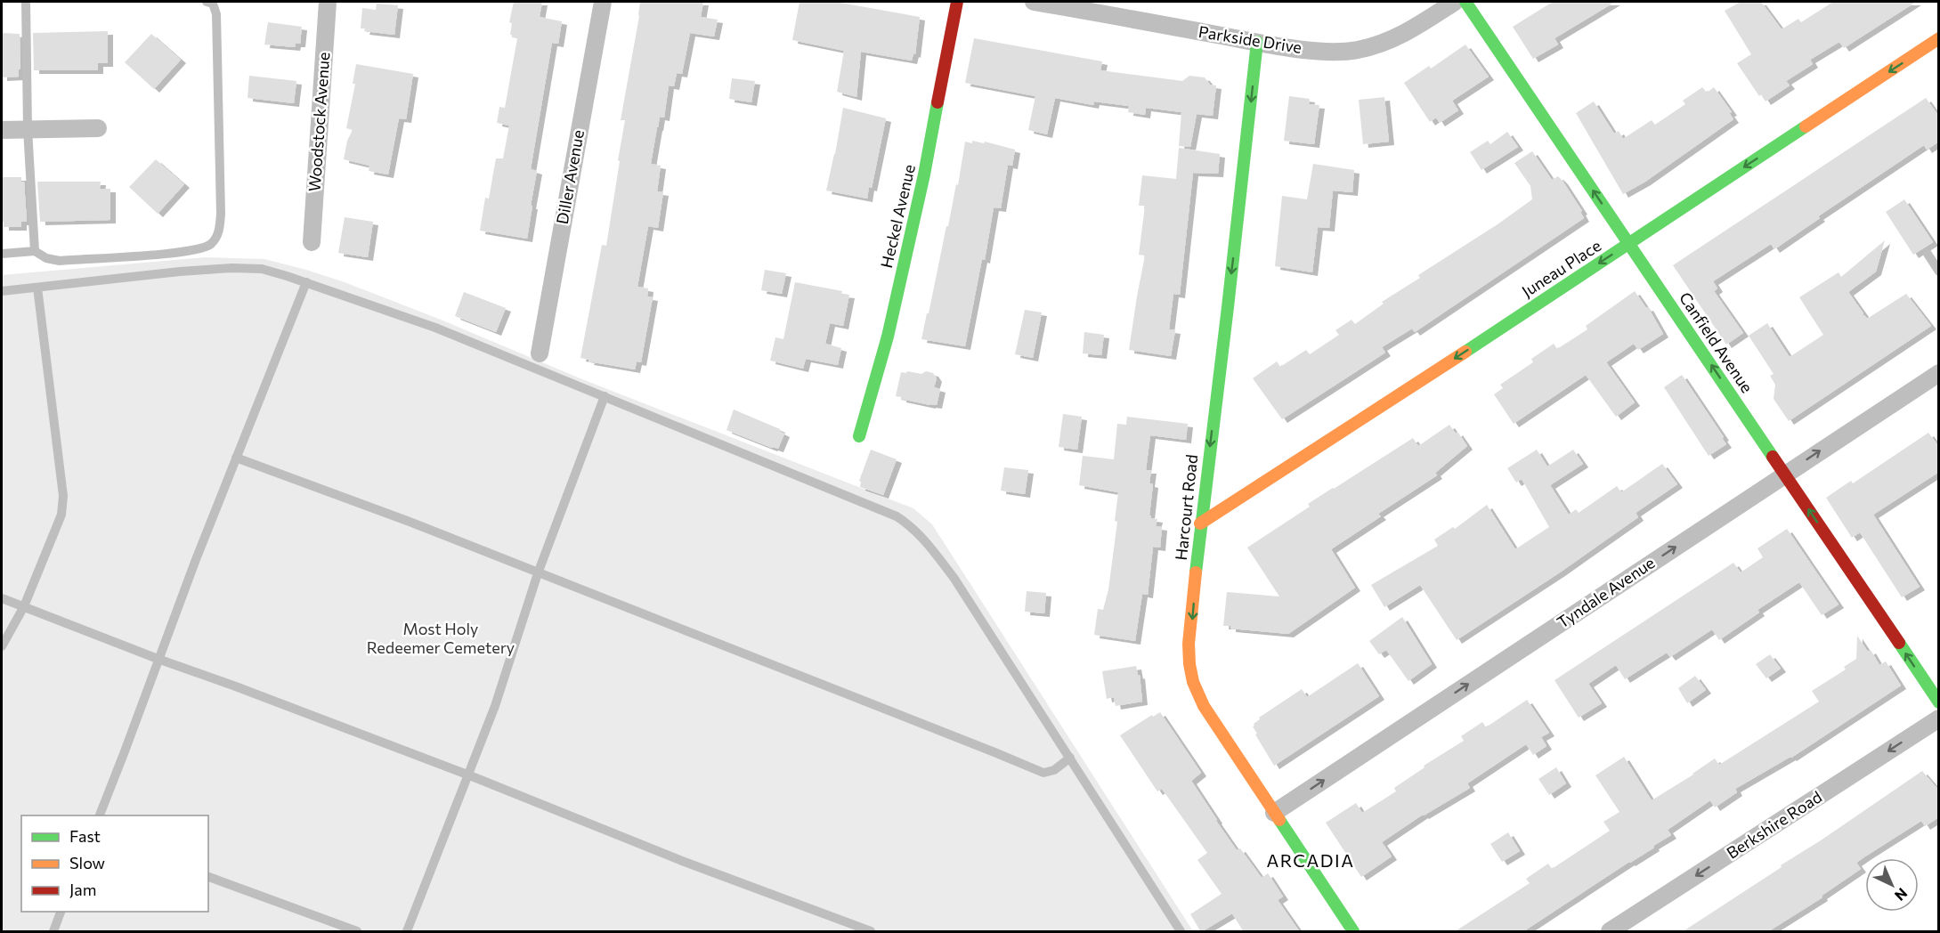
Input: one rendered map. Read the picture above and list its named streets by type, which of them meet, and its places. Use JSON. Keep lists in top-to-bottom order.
{
  "streets": {
    "street": [
      "Parkside Drive",
      "Woodstock Avenue",
      "Diller Avenue",
      "Heckel Avenue",
      "Juneau Place",
      "Canfield Avenue",
      "Harcourt Road",
      "Tyndale Avenue",
      "Berkshire Road"
    ]
  },
  "crossings": [
    ["Parkside Drive", "Harcourt Road"],
    ["Juneau Place", "Canfield Avenue"],
    ["Juneau Place", "Harcourt Road"],
    ["Canfield Avenue", "Tyndale Avenue"],
    ["Harcourt Road", "Tyndale Avenue"]
  ],
  "one_way": [
    "Juneau Place",
    "Canfield Avenue",
    "Harcourt Road",
    "Tyndale Avenue",
    "Berkshire Road"
  ],
  "districts": ["ARCADIA"],
  "parks": ["Most Holy Redeemer Cemetery"],
  "legend": ["Fast", "Slow", "Jam"],
  "north": "bottom right"
}
